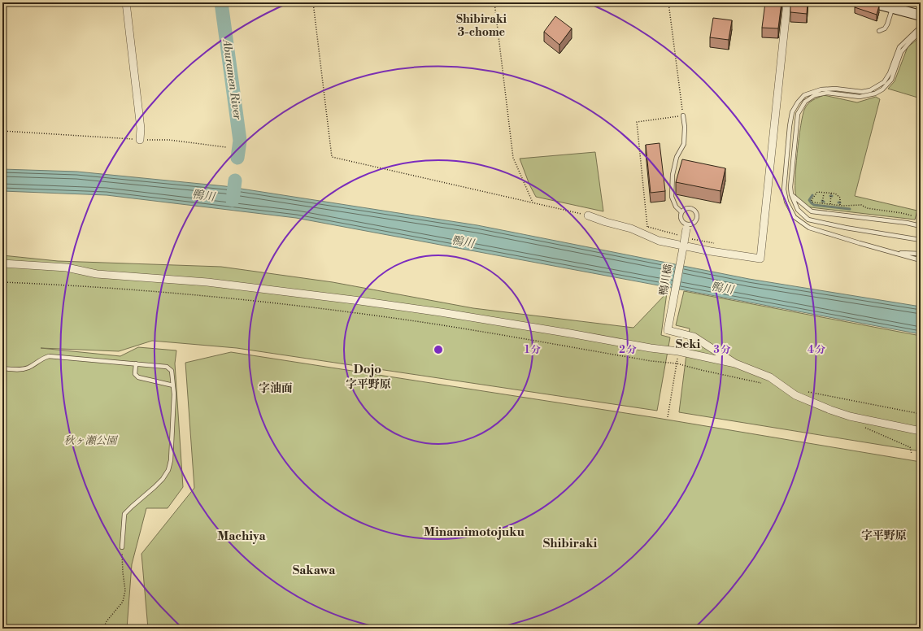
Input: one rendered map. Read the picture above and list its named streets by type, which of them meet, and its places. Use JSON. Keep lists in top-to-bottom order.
{
  "streets": {
    "street": ["鴨川橋"]
  },
  "districts": [
    "Shibiraki 3-chome",
    "Seki",
    "Dojo",
    "字平野原",
    "字油面",
    "Minamimotojuku",
    "Machiya",
    "字平野原",
    "Shibiraki",
    "Sakawa"
  ],
  "water": ["Aburamen River", "鴨川"],
  "parks": ["秋ヶ瀬公園"],
  "rings": [
    "1 分",
    "2 分",
    "3 分",
    "4 分"
  ]
}
